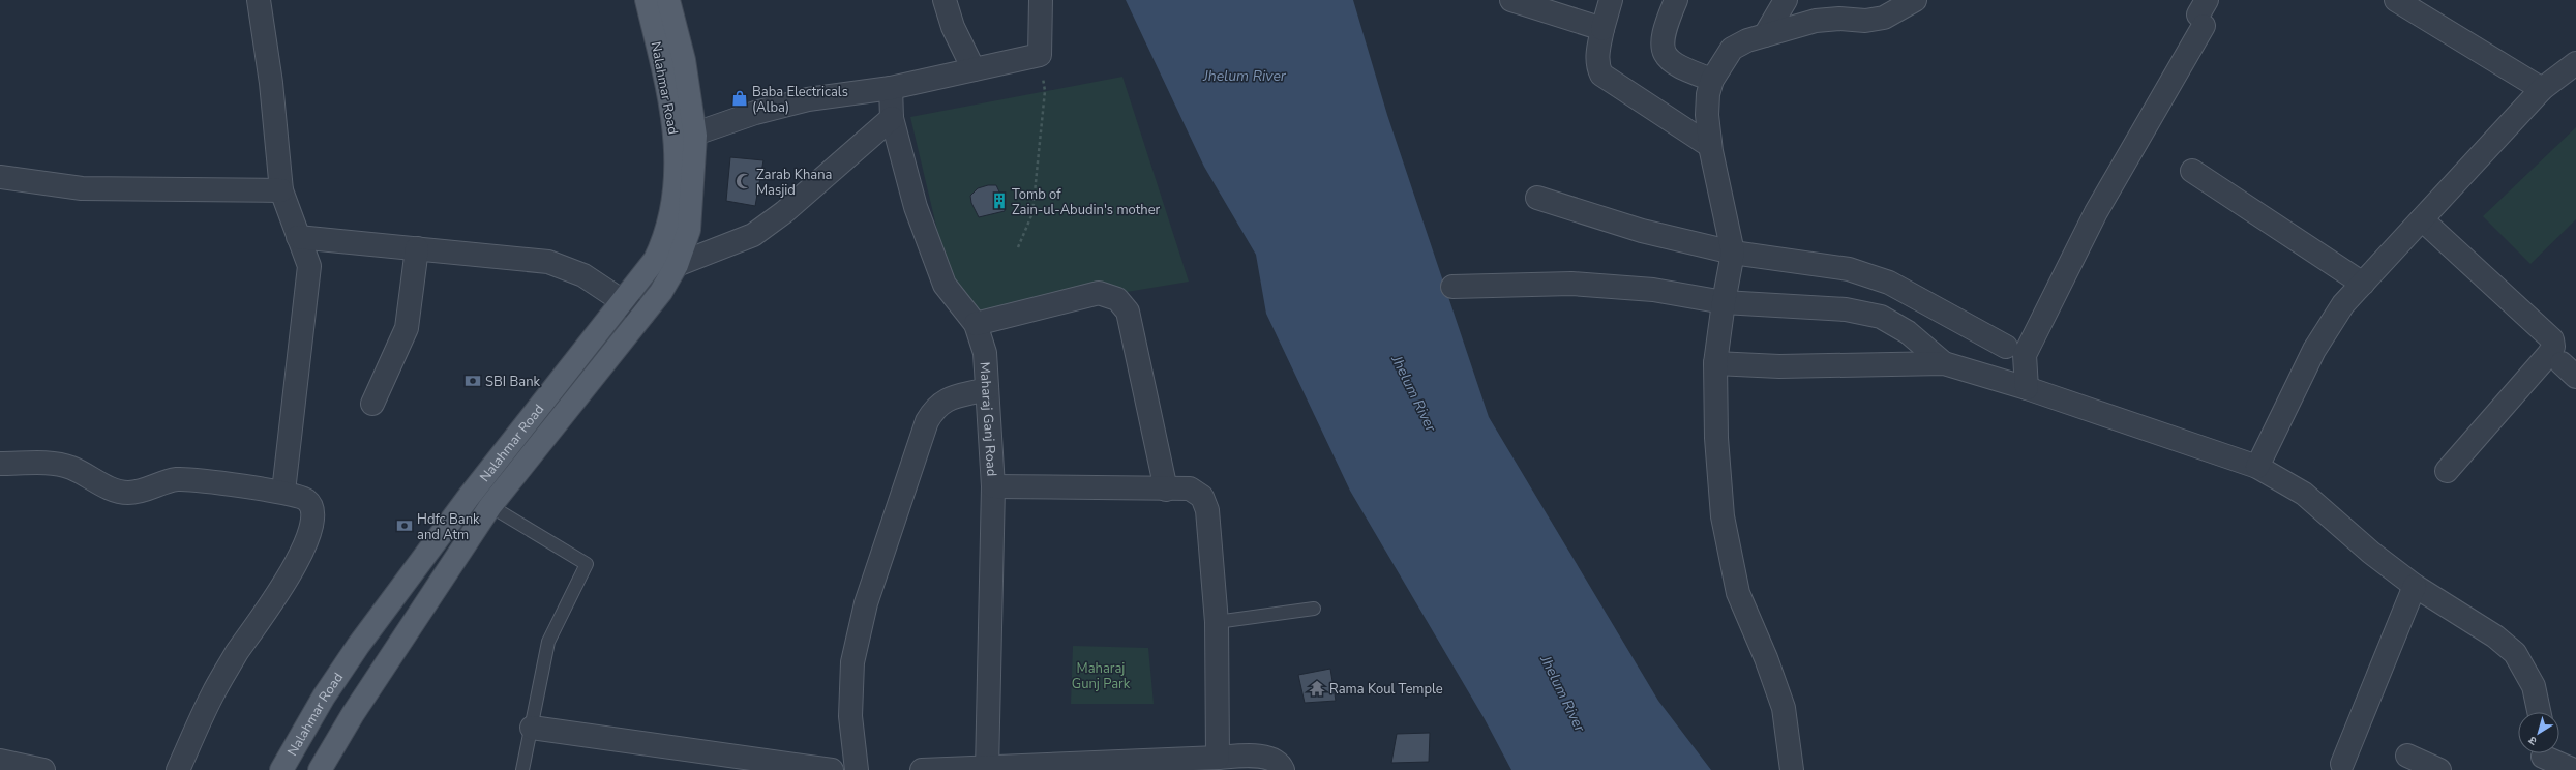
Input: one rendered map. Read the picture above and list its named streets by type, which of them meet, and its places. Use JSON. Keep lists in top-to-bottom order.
{
  "streets": {
    "main road": ["Nalahmar Road"],
    "street": ["Maharaj Ganj Road"]
  },
  "water": ["Jhelum River"],
  "parks": ["Maharaj Gunj Park"],
  "places": {
    "shop": ["Baba Electricals (Alba)"],
    "mosque": ["Zarab Khana Masjid"],
    "building": ["Tomb of Zain-ul-Abudin's mother"],
    "bank": ["SBI Bank", "Hdfc Bank and Atm"],
    "temple": ["Rama Koul Temple"]
  },
  "north": "bottom left"
}
